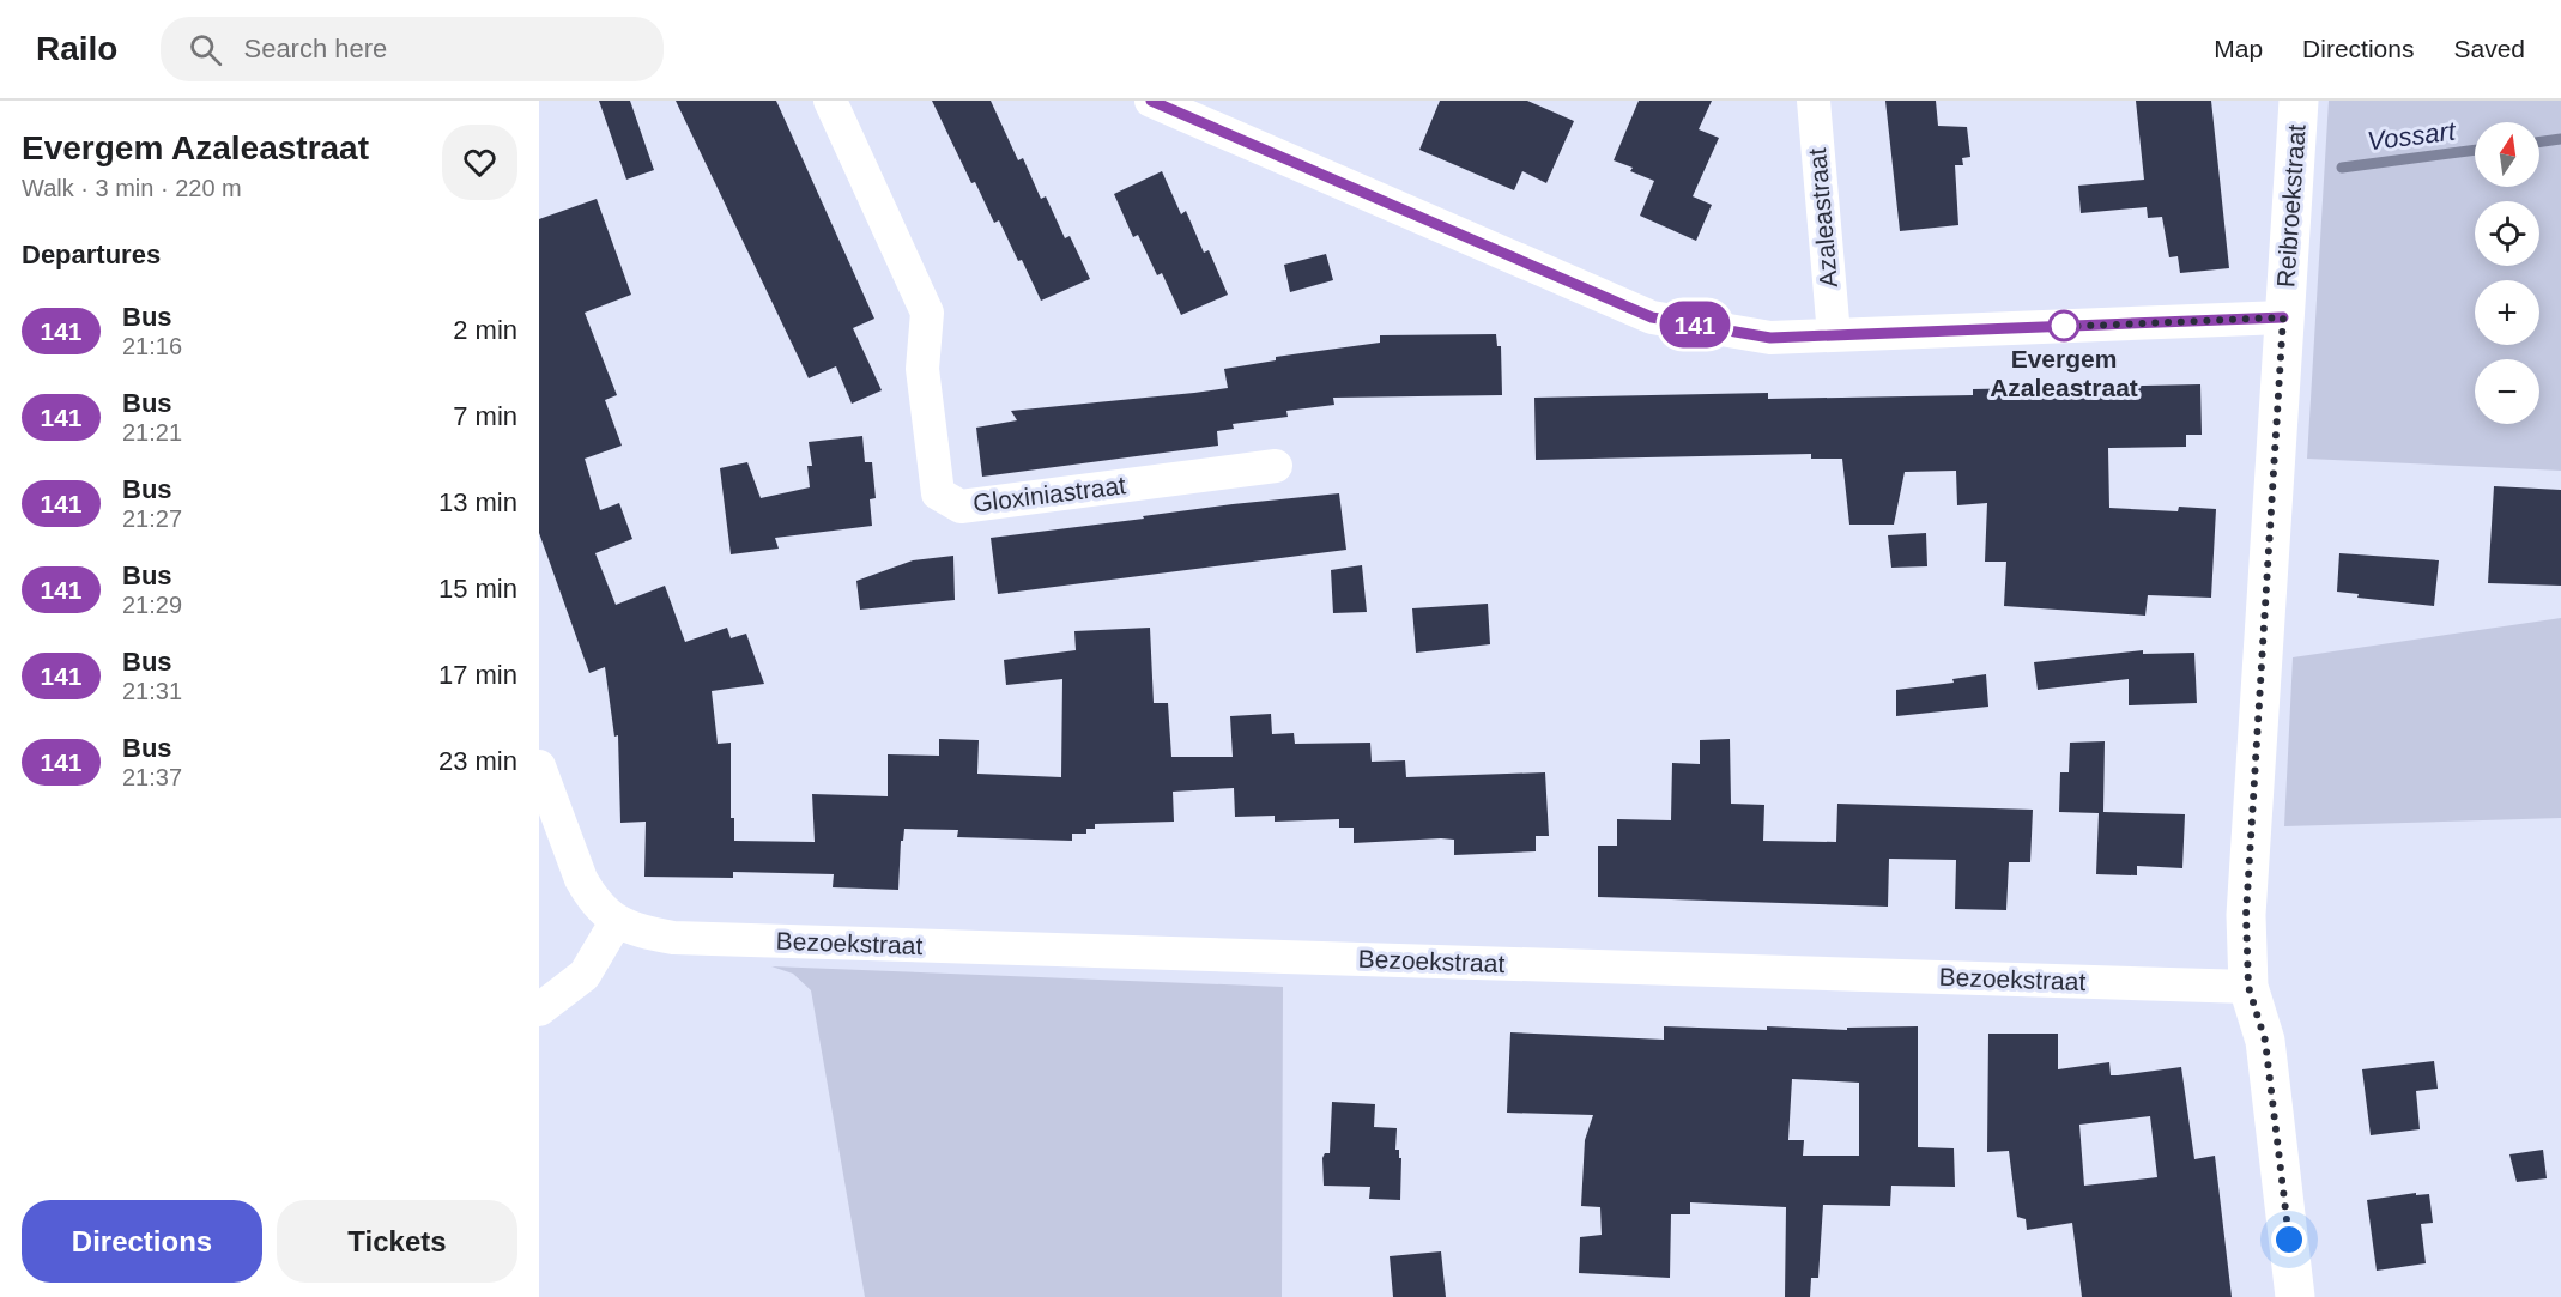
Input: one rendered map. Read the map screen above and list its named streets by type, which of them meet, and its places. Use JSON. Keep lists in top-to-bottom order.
{
  "streets": {
    "street": [
      "Reibroekstraat",
      "Azaleastraat",
      "Gloxiniastraat",
      "Bezoekstraat"
    ]
  },
  "crossings": [
    ["Reibroekstraat", "Bezoekstraat"]
  ],
  "water": ["Vossart"],
  "places": ["Evergem Azaleastraat"],
  "lines": ["bus line 141"],
  "north": "top",
  "page": {
    "header": "Railo",
    "search": "Search here",
    "nav": ["Map", "Directions", "Saved"],
    "heading": [
      ["Evergem Azaleastraat", "Walk · 3 min · 220 m"],
      "Departures"
    ],
    "on_map": "141",
    "map_buttons": ["+", "−"],
    "list": [
      {
        "mark": "141",
        "name": "Bus",
        "note": "21:16",
        "value": "2 min"
      },
      {
        "mark": "141",
        "name": "Bus",
        "note": "21:21",
        "value": "7 min"
      },
      {
        "mark": "141",
        "name": "Bus",
        "note": "21:27",
        "value": "13 min"
      },
      {
        "mark": "141",
        "name": "Bus",
        "note": "21:29",
        "value": "15 min"
      },
      {
        "mark": "141",
        "name": "Bus",
        "note": "21:31",
        "value": "17 min"
      },
      {
        "mark": "141",
        "name": "Bus",
        "note": "21:37",
        "value": "23 min"
      }
    ],
    "buttons": ["Directions", "Tickets"]
  }
}
